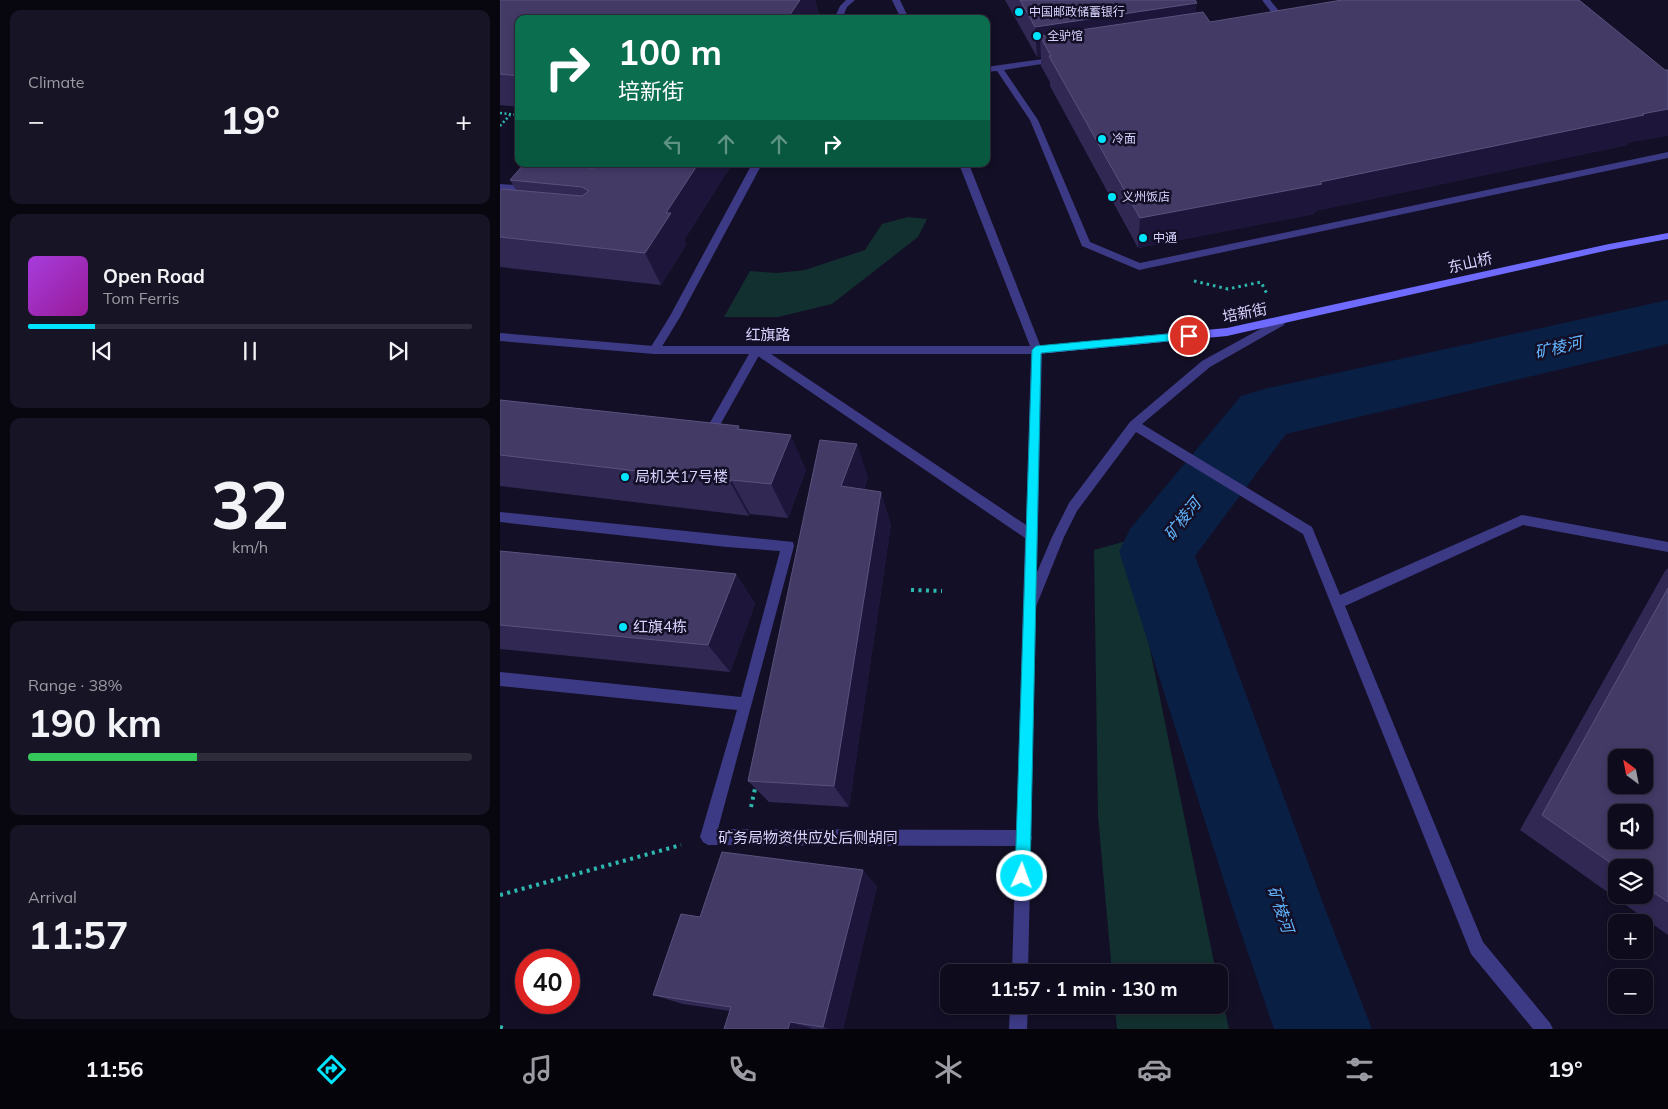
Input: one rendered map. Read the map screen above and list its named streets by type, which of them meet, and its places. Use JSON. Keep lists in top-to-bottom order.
{
  "streets": {
    "main road": ["东山桥", "培新街"],
    "street": ["红旗路", "矿务局物资供应处后侧胡同"]
  },
  "crossings": [
    ["东山桥", "培新街"],
    ["培新街", "红旗路"]
  ],
  "water": ["矿棱河"],
  "places": [
    "中国邮政储蓄银行",
    "全驴馆",
    "冷面",
    "义州饭店",
    "中通",
    "局机关17号楼",
    "红旗4栋"
  ],
  "north": "top left",
  "page": {
    "tile": [
      "Climate",
      ["32", "km/h"],
      ["Range · 38%", "190 km"],
      ["Arrival", "11:57"]
    ],
    "turn": ["100 m", "培新街"],
    "heat": ["−", "19°", "+"],
    "song": ["Open Road", "Tom Ferris"],
    "map_buttons": ["+", "−"],
    "limit": "40",
    "trip": "11:57 · 1 min · 130 m",
    "tabs": ["11:56", "19°"]
  }
}
